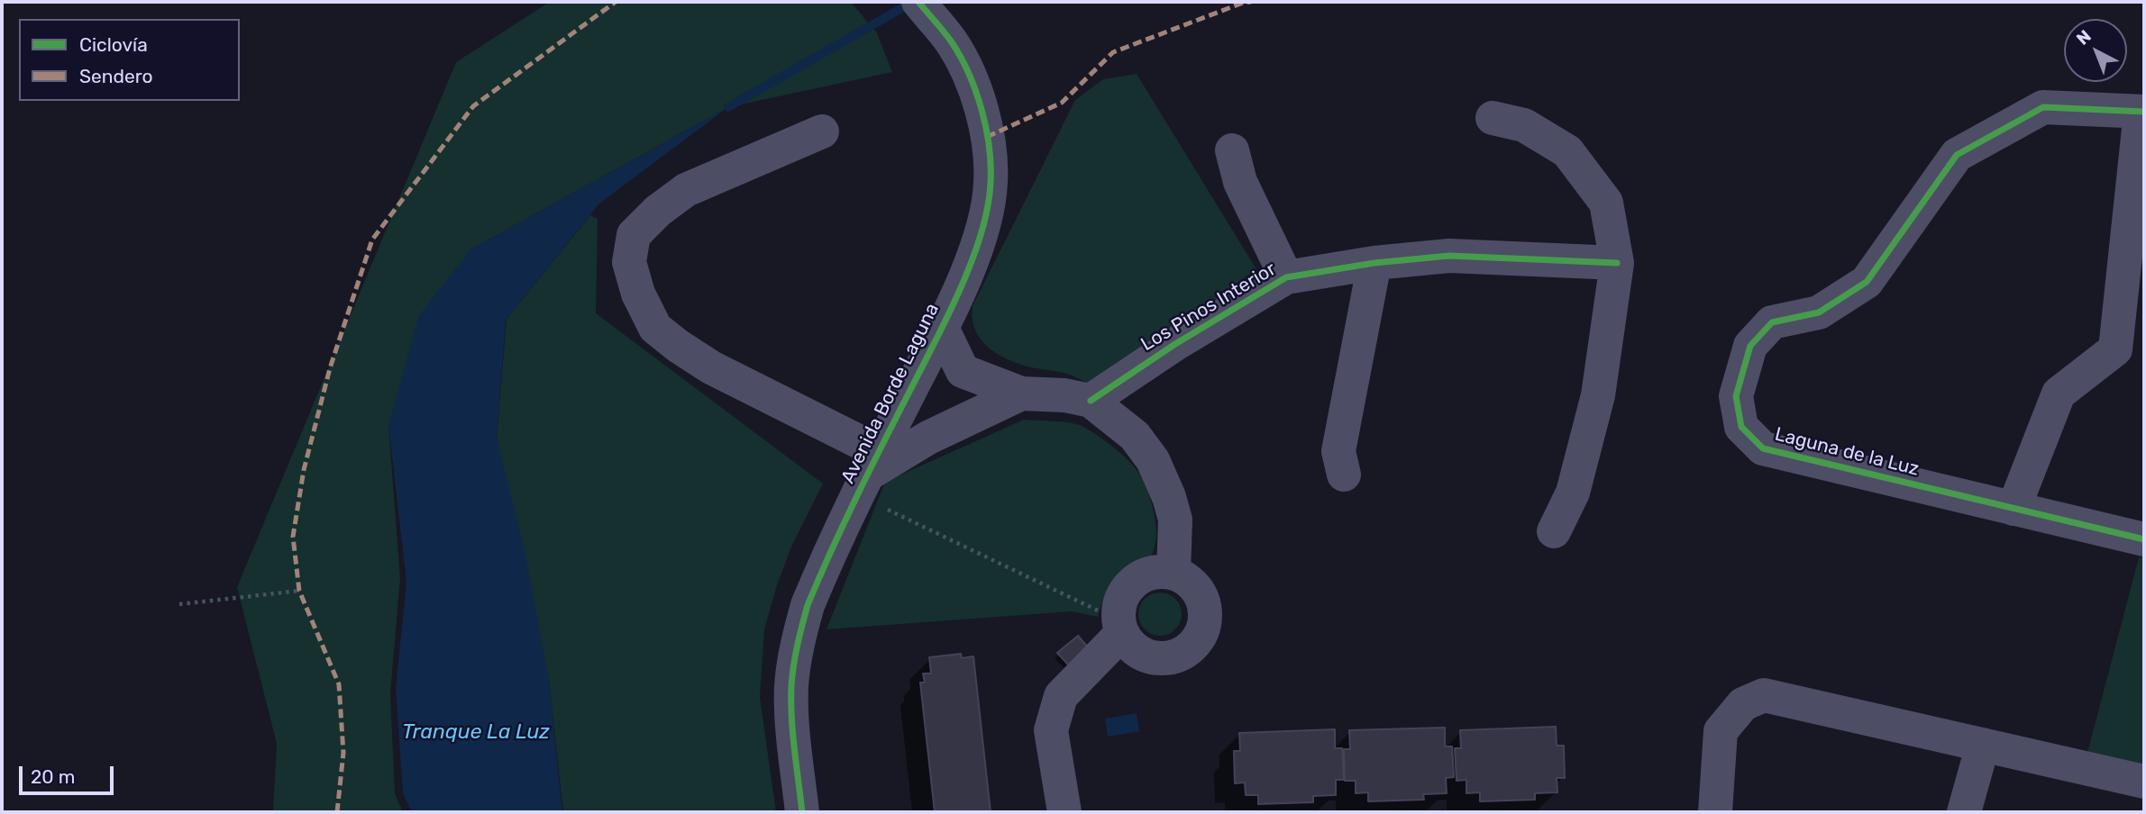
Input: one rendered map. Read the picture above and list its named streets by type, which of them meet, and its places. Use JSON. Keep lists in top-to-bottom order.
{
  "streets": {
    "street": ["Los Pinos Interior", "Avenida Borde Laguna", "Laguna de la Luz"]
  },
  "water": ["Tranque La Luz"],
  "legend": ["Ciclovía", "Sendero"],
  "scale_bar": "20 m",
  "north": "top left"
}
